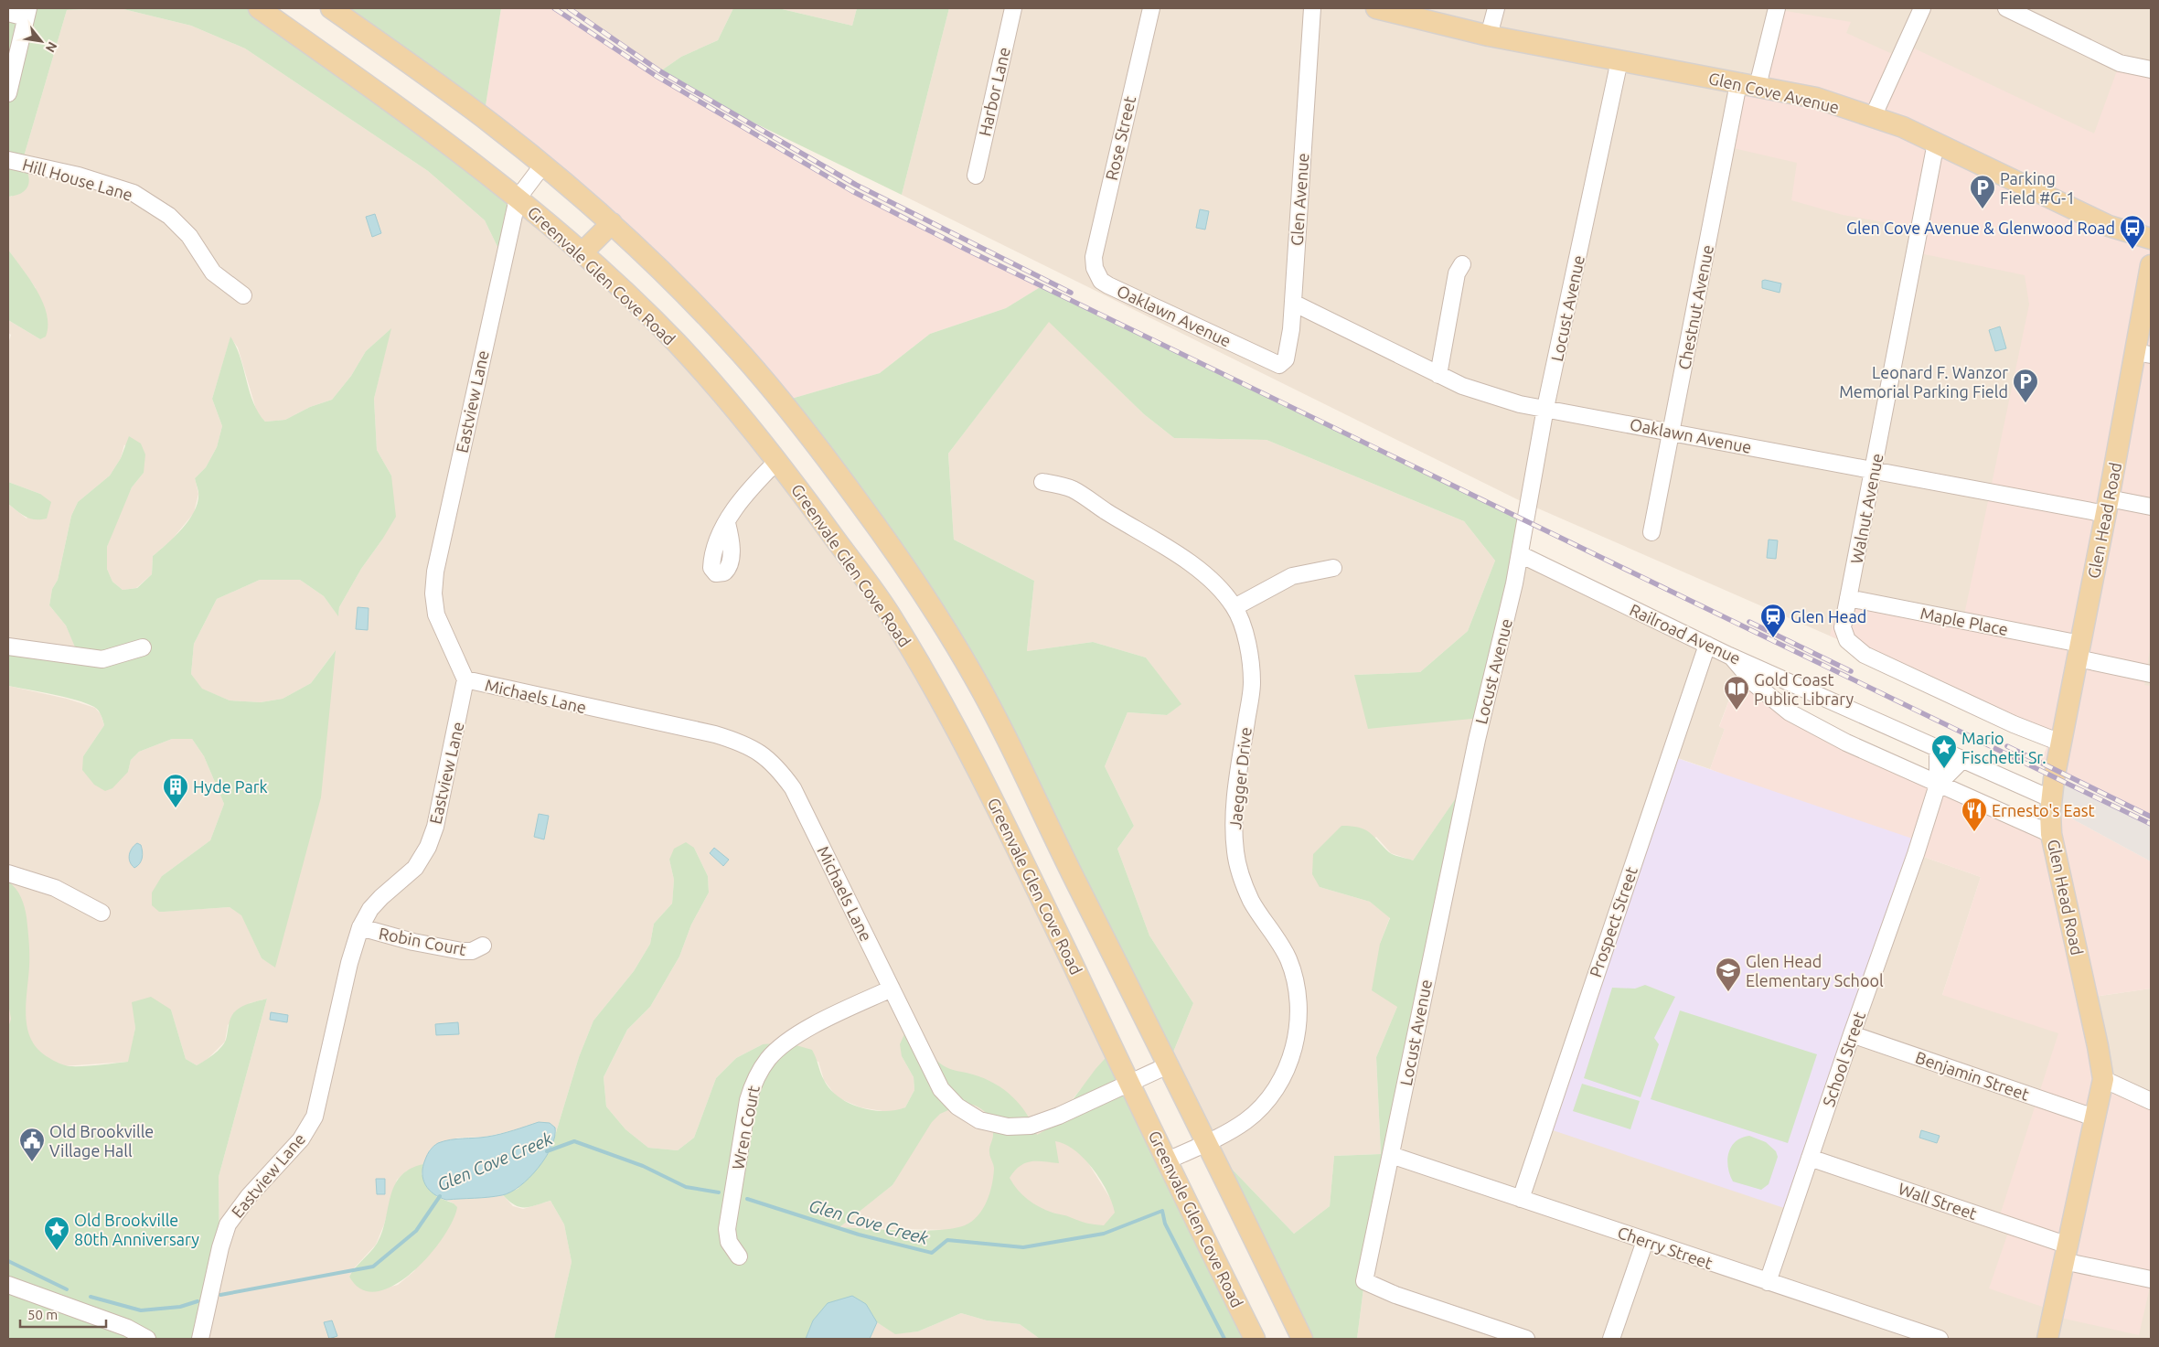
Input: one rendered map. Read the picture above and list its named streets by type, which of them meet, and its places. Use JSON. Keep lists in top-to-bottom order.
{
  "streets": {
    "main road": ["Glen Cove Avenue", "Greenvale Glen Cove Road", "Glen Head Road"],
    "street": [
      "Harbor Lane",
      "Rose Street",
      "Hill House Lane",
      "Glen Avenue",
      "Chestnut Avenue",
      "Locust Avenue",
      "Oaklawn Avenue",
      "Eastview Lane",
      "Walnut Avenue",
      "Maple Place",
      "Railroad Avenue",
      "Michaels Lane",
      "Jaegger Drive",
      "Prospect Street",
      "Robin Court",
      "School Street",
      "Benjamin Street",
      "Wren Court",
      "Wall Street",
      "Cherry Street"
    ]
  },
  "crossings": [
    ["Glen Cove Avenue", "Chestnut Avenue"],
    ["Glen Cove Avenue", "Locust Avenue"],
    ["Glen Cove Avenue", "Walnut Avenue"],
    ["Rose Street", "Oaklawn Avenue"],
    ["Glen Avenue", "Oaklawn Avenue"],
    ["Greenvale Glen Cove Road", "Eastview Lane"],
    ["Greenvale Glen Cove Road", "Michaels Lane"],
    ["Greenvale Glen Cove Road", "Jaegger Drive"],
    ["Chestnut Avenue", "Oaklawn Avenue"],
    ["Locust Avenue", "Oaklawn Avenue"],
    ["Locust Avenue", "Railroad Avenue"],
    ["Locust Avenue", "Cherry Street"],
    ["Oaklawn Avenue", "Walnut Avenue"],
    ["Oaklawn Avenue", "Glen Head Road"],
    ["Eastview Lane", "Michaels Lane"],
    ["Eastview Lane", "Robin Court"],
    ["Walnut Avenue", "Glen Head Road"],
    ["Walnut Avenue", "Maple Place"],
    ["Glen Head Road", "Maple Place"],
    ["Glen Head Road", "Railroad Avenue"],
    ["Glen Head Road", "Benjamin Street"],
    ["Glen Head Road", "Wall Street"],
    ["Railroad Avenue", "Prospect Street"],
    ["Railroad Avenue", "School Street"],
    ["Michaels Lane", "Wren Court"],
    ["Prospect Street", "Cherry Street"],
    ["School Street", "Benjamin Street"],
    ["School Street", "Wall Street"],
    ["School Street", "Cherry Street"]
  ],
  "water": ["Glen Cove Creek"],
  "places": {
    "parking": ["Parking Field #G-1", "Leonard F. Wanzor Memorial Parking Field"],
    "bus stop": ["Glen Cove Avenue & Glenwood Road"],
    "station": ["Glen Head"],
    "library": ["Gold Coast Public Library"],
    "place": ["Mario Fischetti Sr.", "Old Brookville 80th Anniversary"],
    "building": ["Hyde Park"],
    "restaurant": ["Ernesto's East"],
    "school or university": ["Glen Head Elementary School"],
    "public building": ["Old Brookville Village Hall"]
  },
  "scale_bar": "50 m",
  "north": "bottom right"
}
